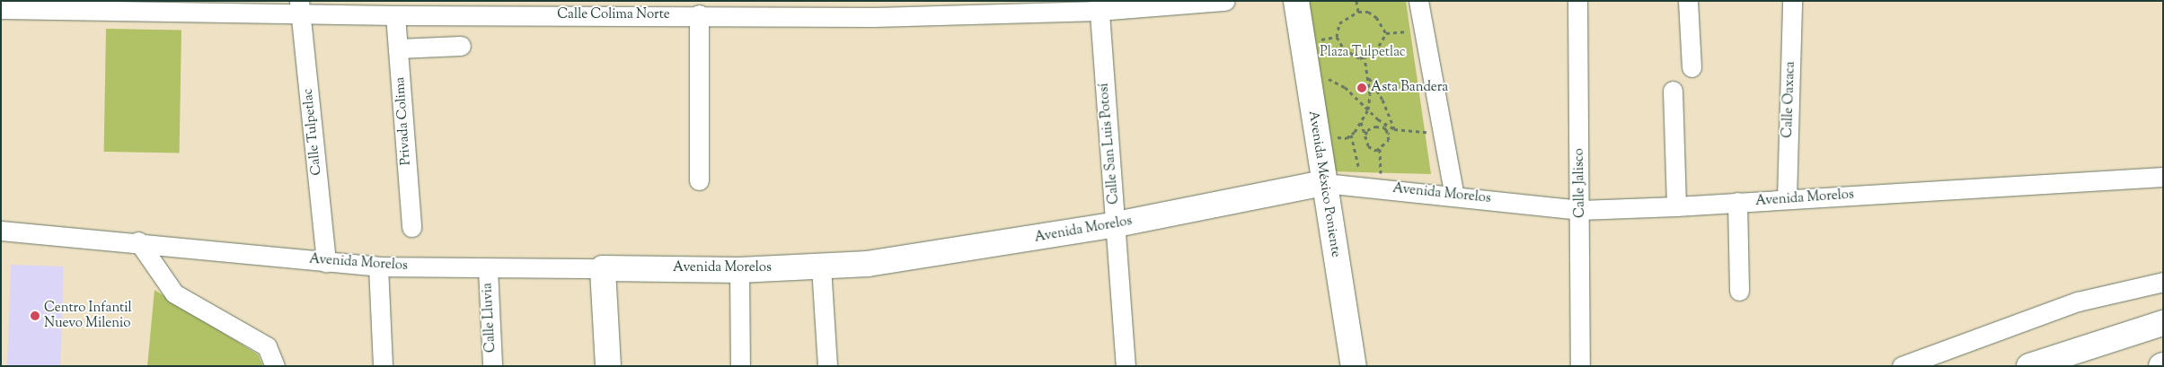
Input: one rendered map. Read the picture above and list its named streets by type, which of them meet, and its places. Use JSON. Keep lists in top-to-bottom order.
{
  "streets": {
    "main road": ["Avenida México Poniente", "Avenida Morelos"],
    "street": [
      "Calle Colima Norte",
      "Calle Oaxaca",
      "Privada Colima",
      "Calle Tulpetlac",
      "Calle San Luis Potosí",
      "Calle Jalisco",
      "Calle Lluvia"
    ]
  },
  "crossings": [
    ["Calle Colima Norte", "Privada Colima"],
    ["Calle Colima Norte", "Calle Tulpetlac"],
    ["Calle Colima Norte", "Calle San Luis Potosí"],
    ["Calle Oaxaca", "Avenida Morelos"],
    ["Calle Tulpetlac", "Avenida Morelos"],
    ["Calle San Luis Potosí", "Avenida Morelos"],
    ["Calle Jalisco", "Avenida Morelos"],
    ["Avenida México Poniente", "Avenida Morelos"],
    ["Avenida Morelos", "Calle Lluvia"]
  ],
  "parks": ["Plaza Tulpetlac"],
  "places": ["Asta Bandera", "Centro Infantil Nuevo Milenio"]
}
